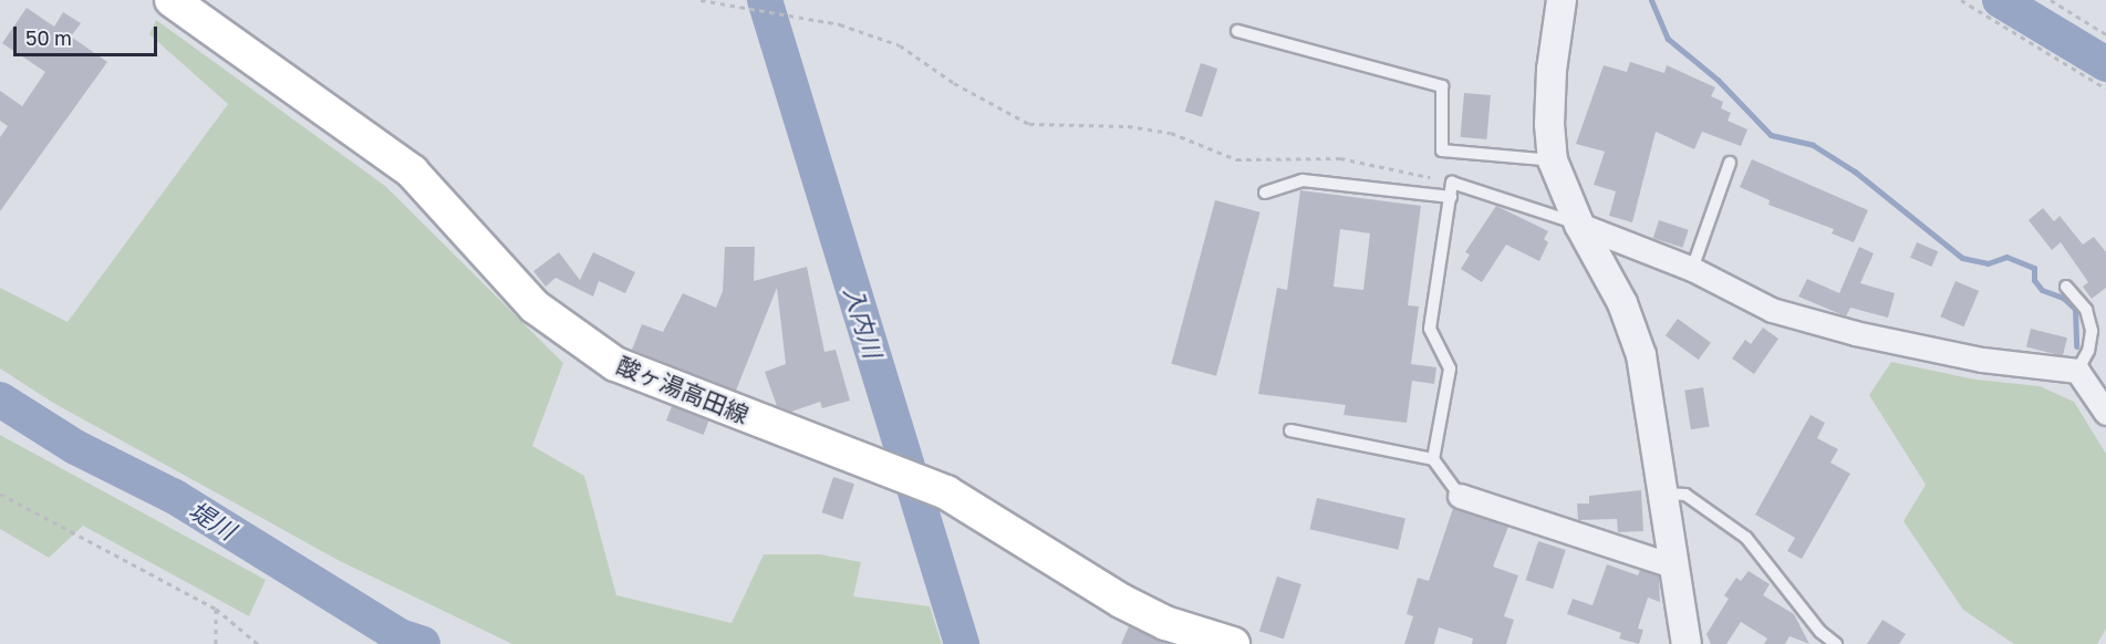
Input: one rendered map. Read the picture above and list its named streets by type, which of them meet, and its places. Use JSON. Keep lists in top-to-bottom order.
{
  "streets": {
    "main road": ["酸ヶ湯高田線"]
  },
  "water": ["入内川", "堤川"],
  "scale_bar": "50 m"
}
